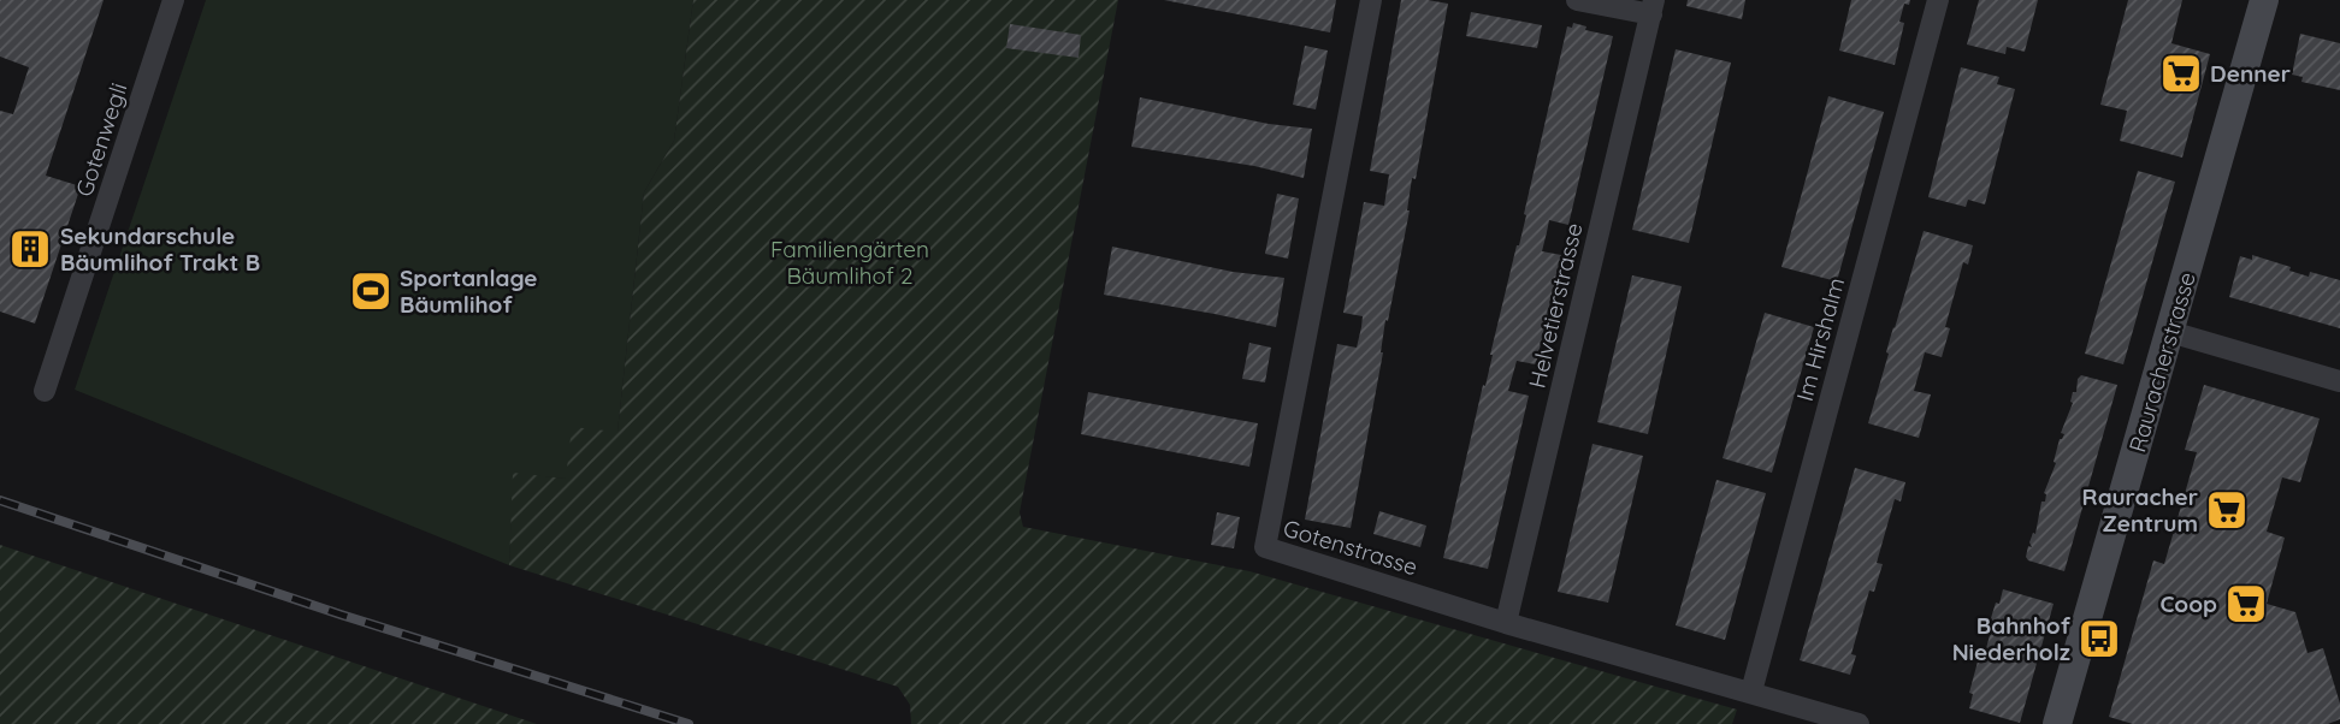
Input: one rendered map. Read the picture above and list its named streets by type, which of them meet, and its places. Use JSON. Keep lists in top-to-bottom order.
{
  "streets": {
    "street": [
      "Gotenwegli",
      "Helvetierstrasse",
      "Im Hirshalm",
      "Rauracherstrasse",
      "Gotenstrasse"
    ]
  },
  "crossings": [
    ["Helvetierstrasse", "Gotenstrasse"],
    ["Im Hirshalm", "Gotenstrasse"]
  ],
  "parks": ["Familiengärten Bäumlihof 2"],
  "places": {
    "supermarket": ["Denner", "Rauracher Zentrum", "Coop"],
    "building": ["Sekundarschule Bäumlihof Trakt B"],
    "sports": ["Sportanlage Bäumlihof"],
    "bus stop": ["Bahnhof Niederholz"]
  }
}
